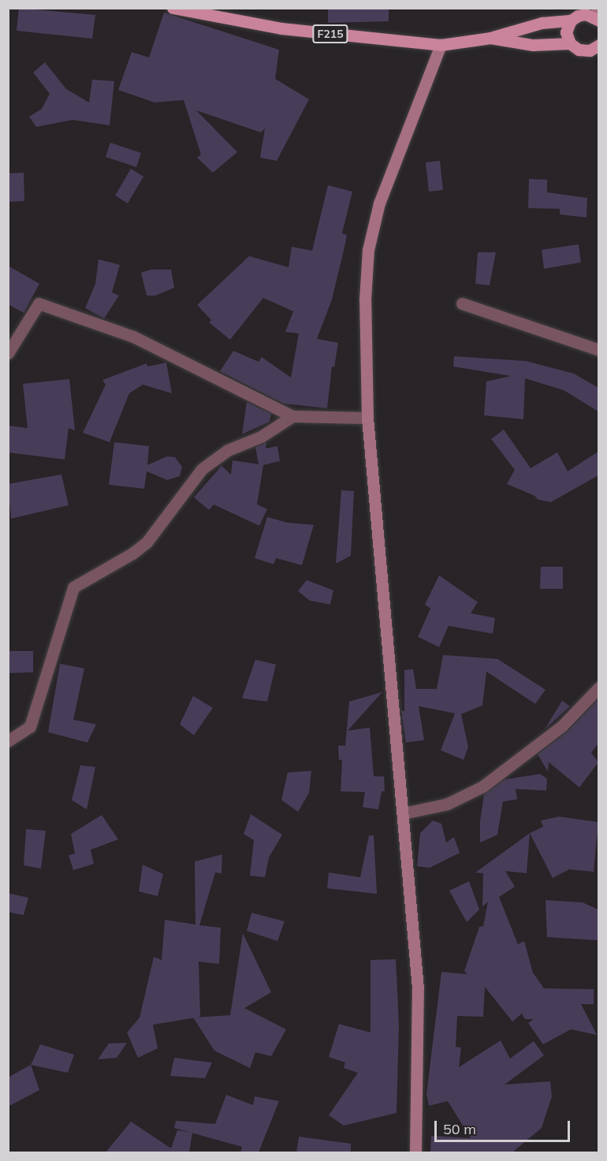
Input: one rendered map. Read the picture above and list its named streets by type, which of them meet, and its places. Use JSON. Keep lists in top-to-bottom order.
{
  "streets": {
    "main road": ["F215"]
  },
  "scale_bar": "50 m"
}
